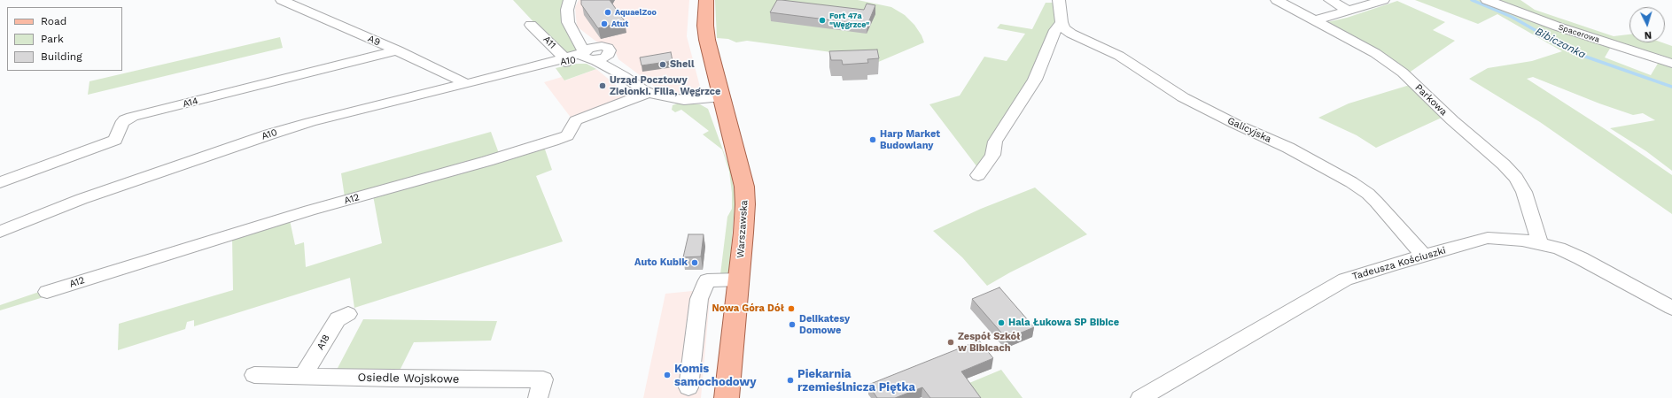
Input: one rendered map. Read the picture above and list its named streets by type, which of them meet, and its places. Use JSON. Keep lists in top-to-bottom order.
{
  "streets": {
    "main road": ["Warszawska"],
    "street": [
      "Spacerowa",
      "A9",
      "A11",
      "A10",
      "Parkowa",
      "A14",
      "Galicyjska",
      "A12",
      "Tadeusza Kościuszki",
      "A18",
      "Osiedle Wojskowe"
    ]
  },
  "crossings": [
    ["A9", "A10"],
    ["A9", "A14"],
    ["A11", "A10"],
    ["Parkowa", "Tadeusza Kościuszki"],
    ["Galicyjska", "Tadeusza Kościuszki"],
    ["A18", "Osiedle Wojskowe"]
  ],
  "water": ["Bibiczanka"],
  "places": [
    "AquaelZoo",
    "Fort 47a \"Węgrzce\"",
    "Atut",
    "Shell",
    "Urząd Pocztowy Zielonki. Filia, Węgrzce",
    "Harp Market Budowlany",
    "Auto Kubik",
    "Nowa Góra Dół",
    "Hala Łukowa SP Bibice",
    "Delikatesy Domowe",
    "Zespół Szkół w Bibicach",
    "Komis samochodowy",
    "Piekarnia rzemieślnicza Piętka"
  ],
  "legend": ["Road", "Park", "Building"],
  "north": "bottom"
}
